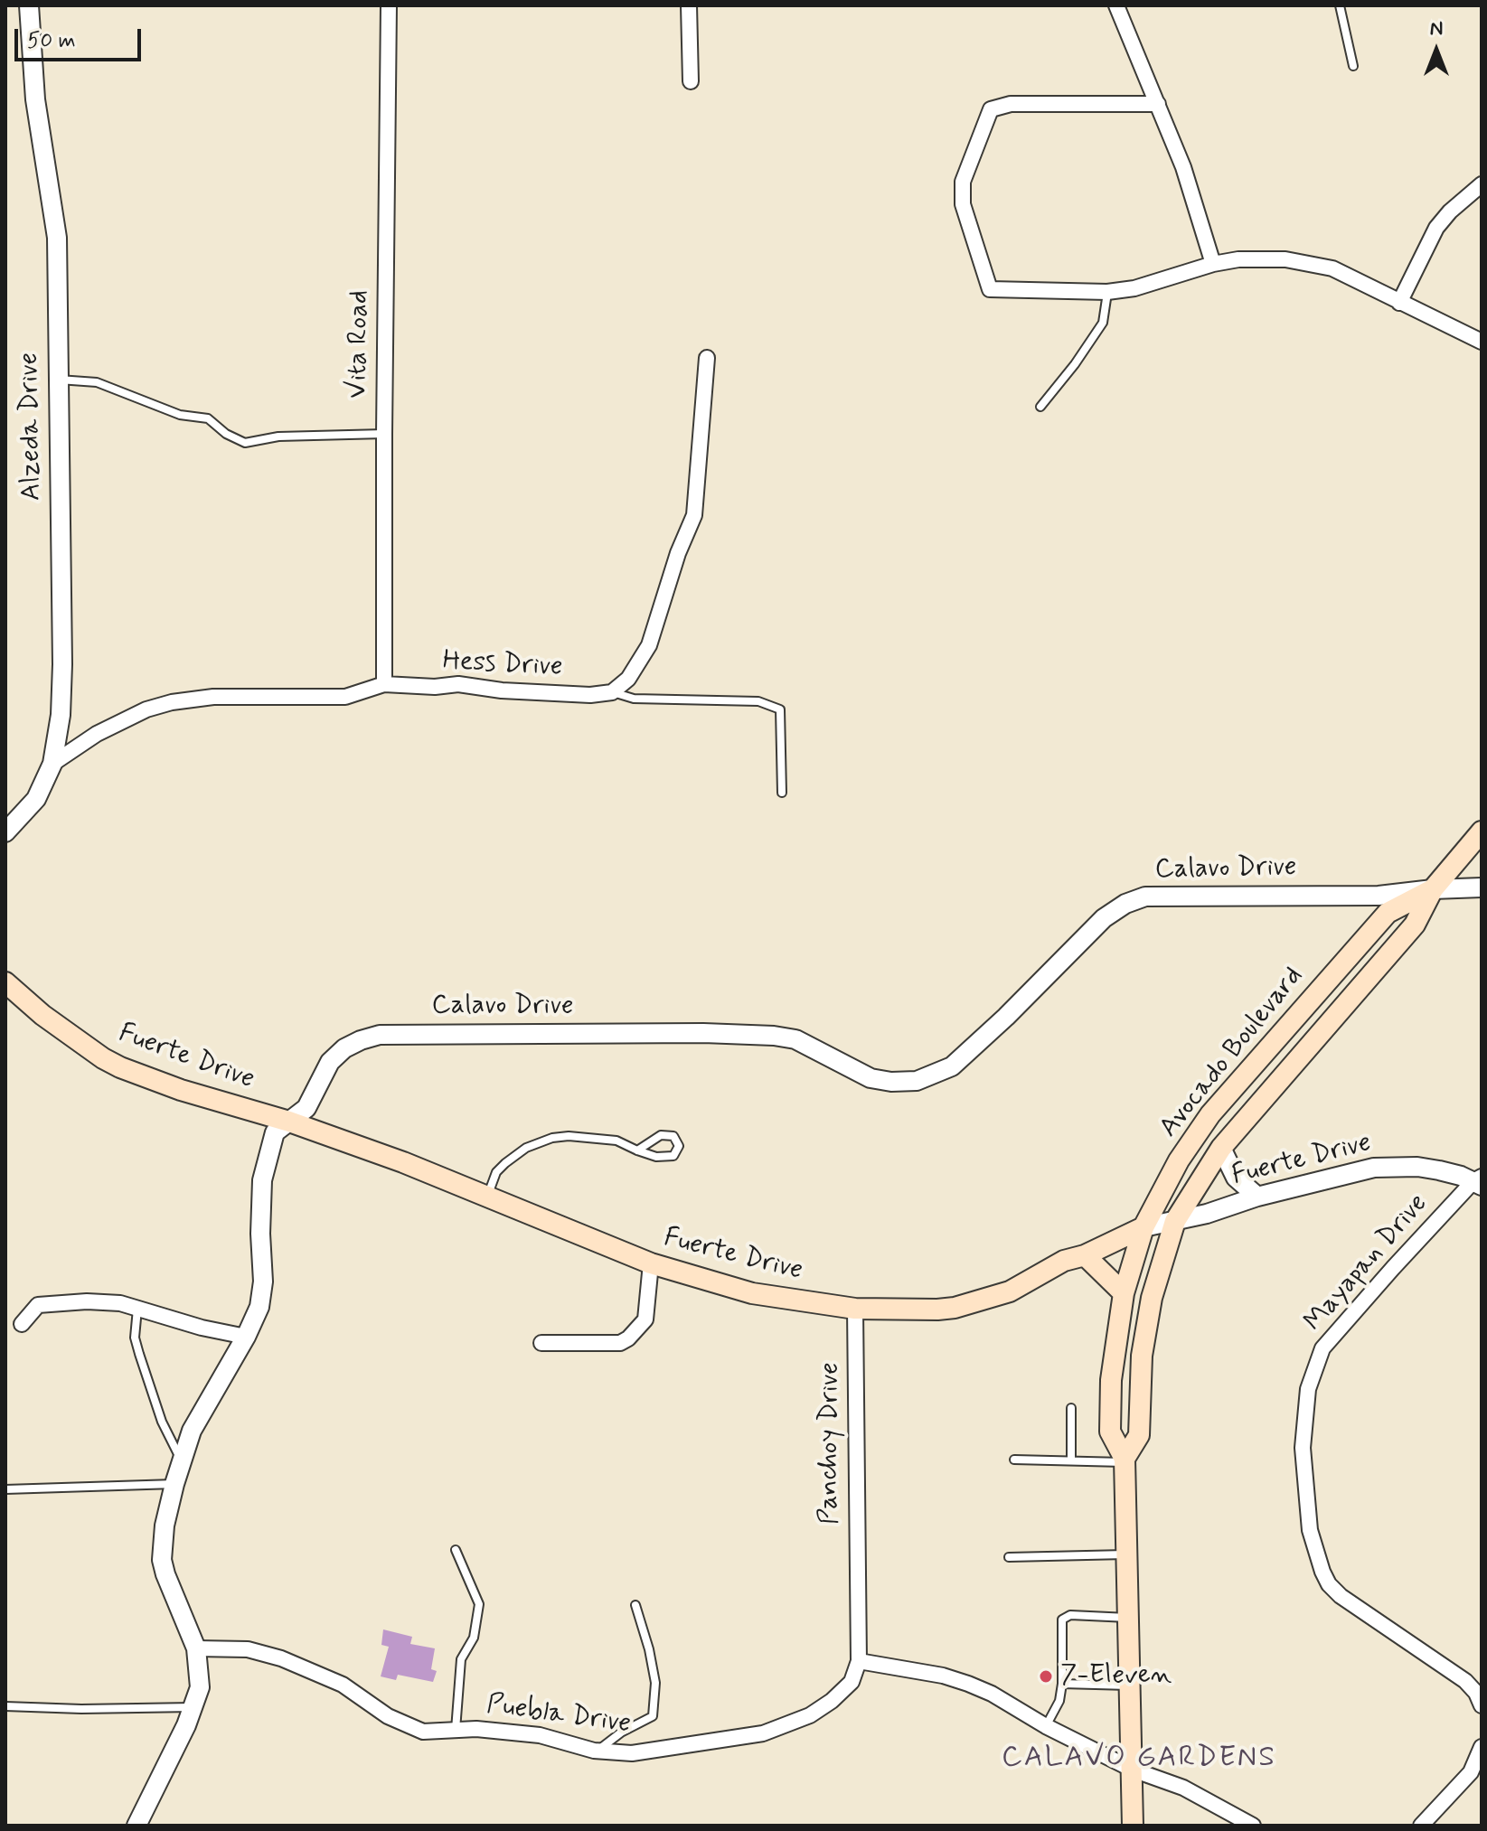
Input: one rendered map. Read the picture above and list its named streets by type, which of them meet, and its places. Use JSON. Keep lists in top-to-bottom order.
{
  "streets": {
    "main road": ["Avocado Boulevard", "Fuerte Drive"],
    "street": [
      "Vita Road",
      "Alzeda Drive",
      "Hess Drive",
      "Calavo Drive",
      "Mayapan Drive",
      "Panchoy Drive",
      "Puebla Drive"
    ]
  },
  "crossings": [
    ["Vita Road", "Hess Drive"],
    ["Alzeda Drive", "Hess Drive"],
    ["Calavo Drive", "Avocado Boulevard"],
    ["Calavo Drive", "Fuerte Drive"],
    ["Calavo Drive", "Puebla Drive"],
    ["Avocado Boulevard", "Fuerte Drive"],
    ["Fuerte Drive", "Mayapan Drive"],
    ["Fuerte Drive", "Panchoy Drive"],
    ["Panchoy Drive", "Puebla Drive"]
  ],
  "districts": ["CALAVO GARDENS"],
  "places": ["7-Eleven"],
  "scale_bar": "50 m",
  "north": "top"
}
